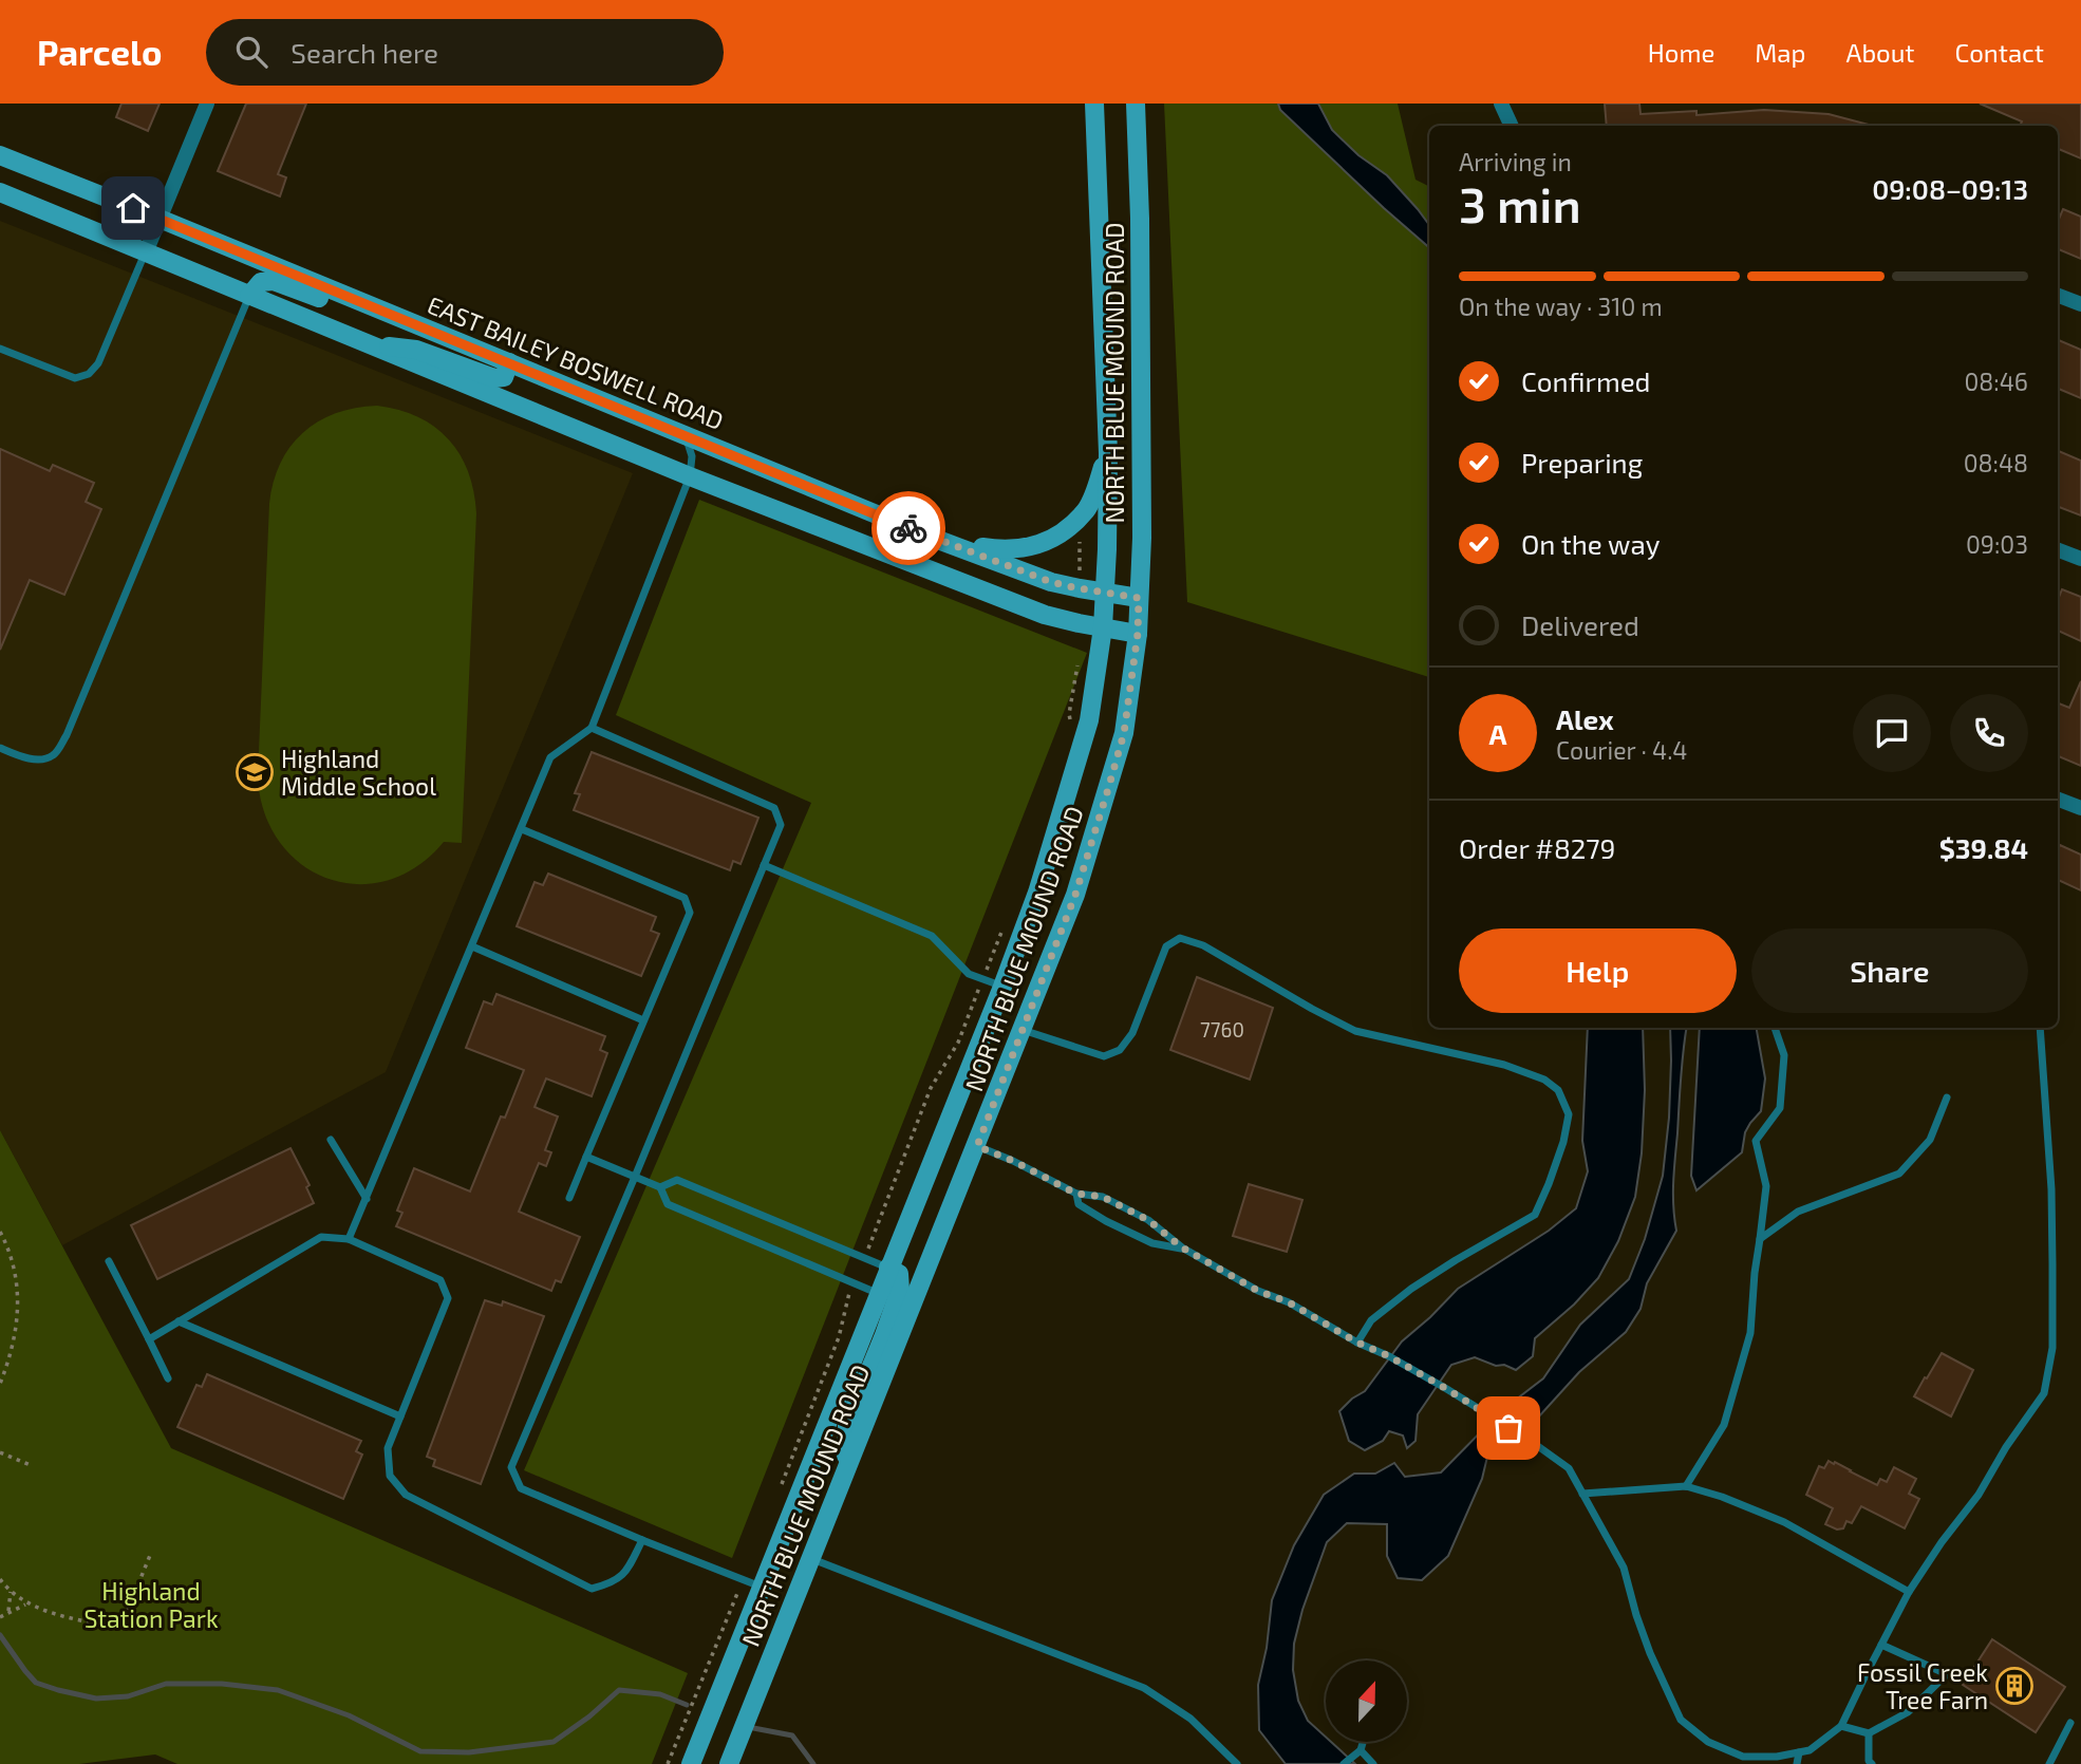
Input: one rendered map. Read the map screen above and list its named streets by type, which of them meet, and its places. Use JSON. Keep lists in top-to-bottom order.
{
  "streets": {
    "main road": ["EAST BAILEY BOSWELL ROAD", "NORTH BLUE MOUND ROAD"]
  },
  "crossings": [
    ["EAST BAILEY BOSWELL ROAD", "NORTH BLUE MOUND ROAD"]
  ],
  "parks": ["Highland Station Park"],
  "places": {
    "school or university": ["Highland Middle School"],
    "building": ["Fossil Creek Tree Farn"]
  },
  "house_numbers": ["7760"],
  "north": "top",
  "page": {
    "header": "Parcelo",
    "search": "Search here",
    "nav": [
      "Home",
      "Map",
      "About",
      "Contact"
    ],
    "heading": ["3 min", "Arriving in", "09:08–09:13"],
    "panel": [
      "Alex",
      "Courier · 4.4",
      "Order #8279",
      "$39.84"
    ],
    "bar": "On the way · 310 m",
    "list": [
      ["Confirmed", "08:46"],
      ["Preparing", "08:48"],
      ["On the way", "09:03"],
      "Delivered"
    ],
    "round": "A",
    "buttons": ["Help", "Share"]
  }
}
